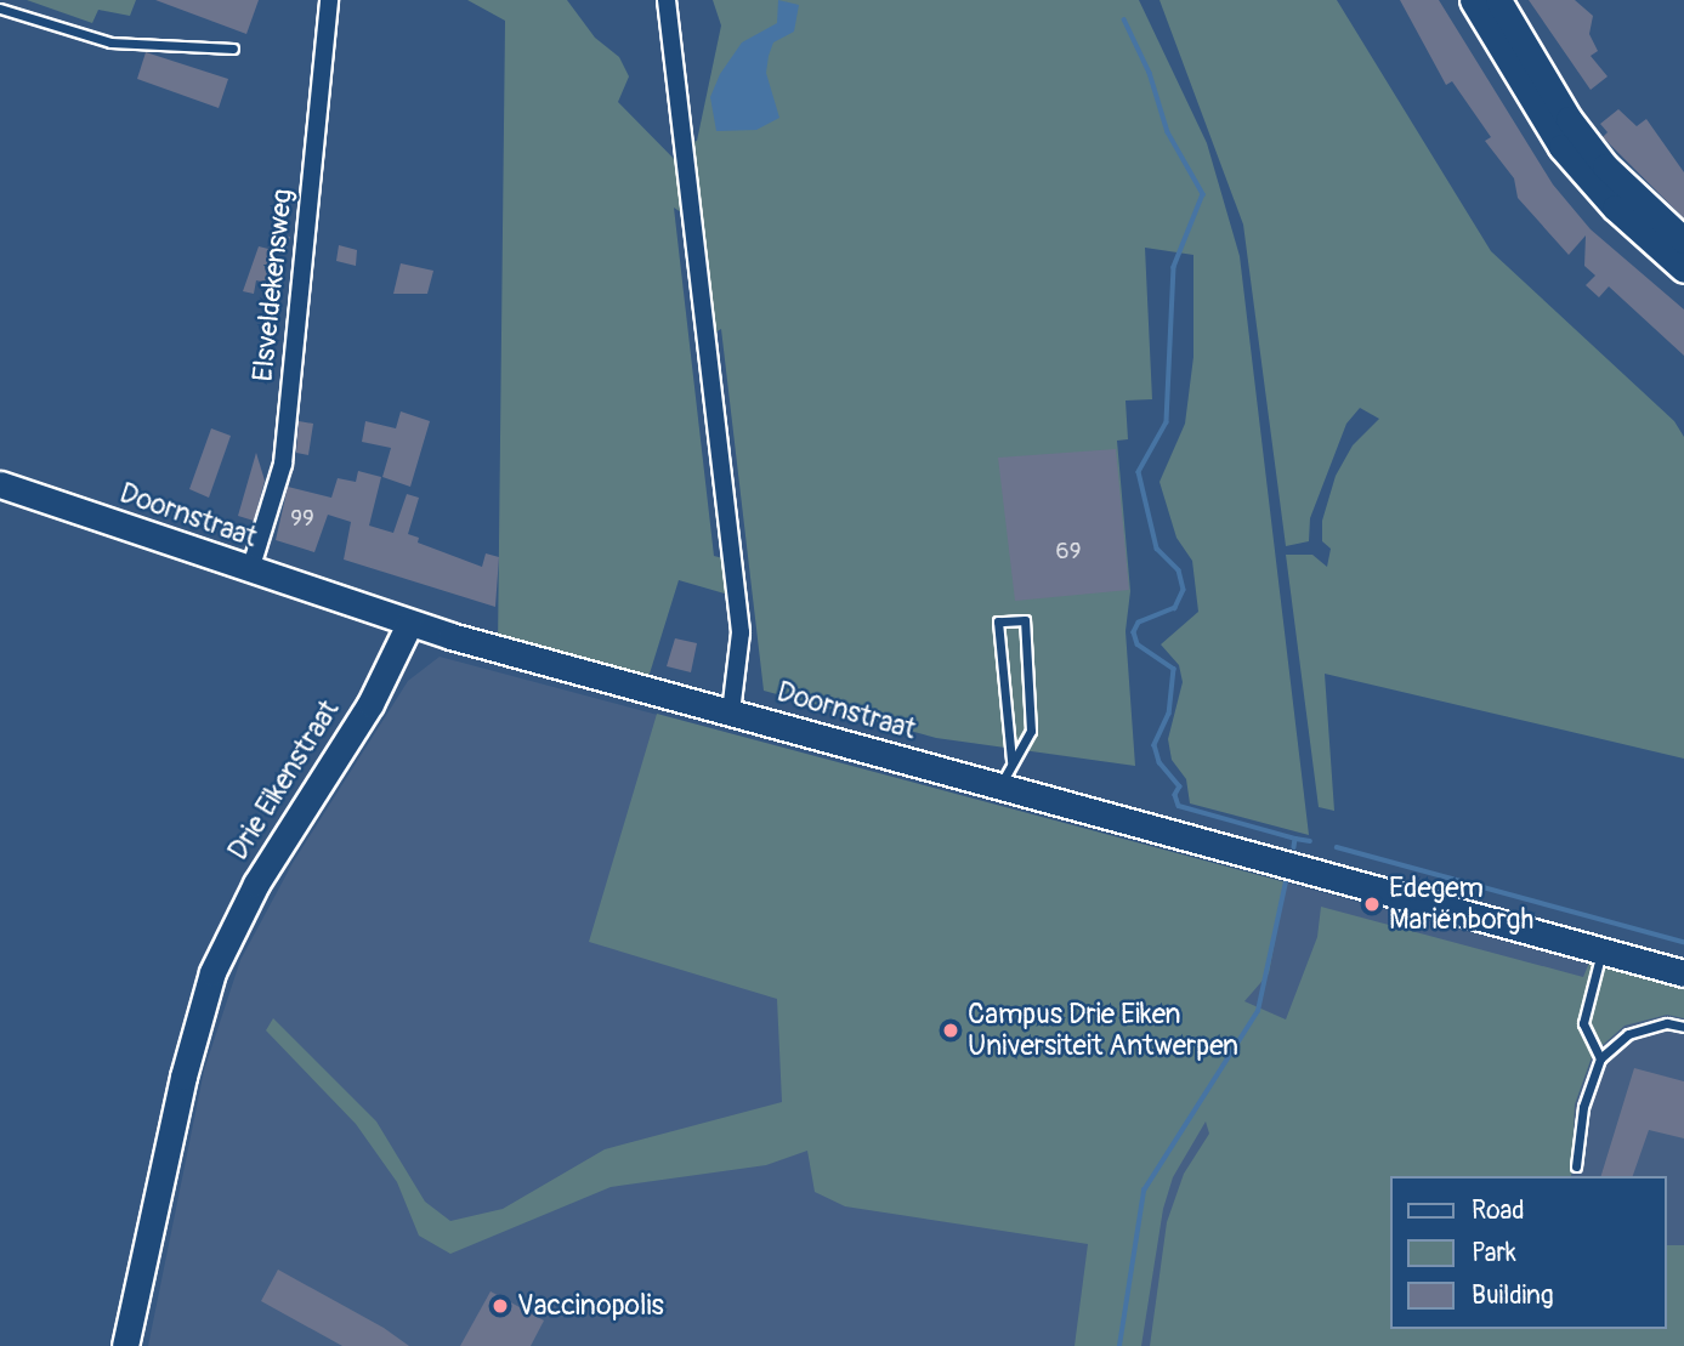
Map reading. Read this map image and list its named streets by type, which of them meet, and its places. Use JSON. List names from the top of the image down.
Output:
{
  "streets": {
    "street": ["Elsveldekensweg", "Doornstraat", "Drie Eikenstraat"]
  },
  "crossings": [
    ["Elsveldekensweg", "Doornstraat"],
    ["Doornstraat", "Drie Eikenstraat"]
  ],
  "places": ["Edegem Mariënborgh", "Campus Drie Eiken Universiteit Antwerpen", "Vaccinopolis"],
  "house_numbers": ["99", "69"],
  "legend": ["Road", "Park", "Building"]
}
